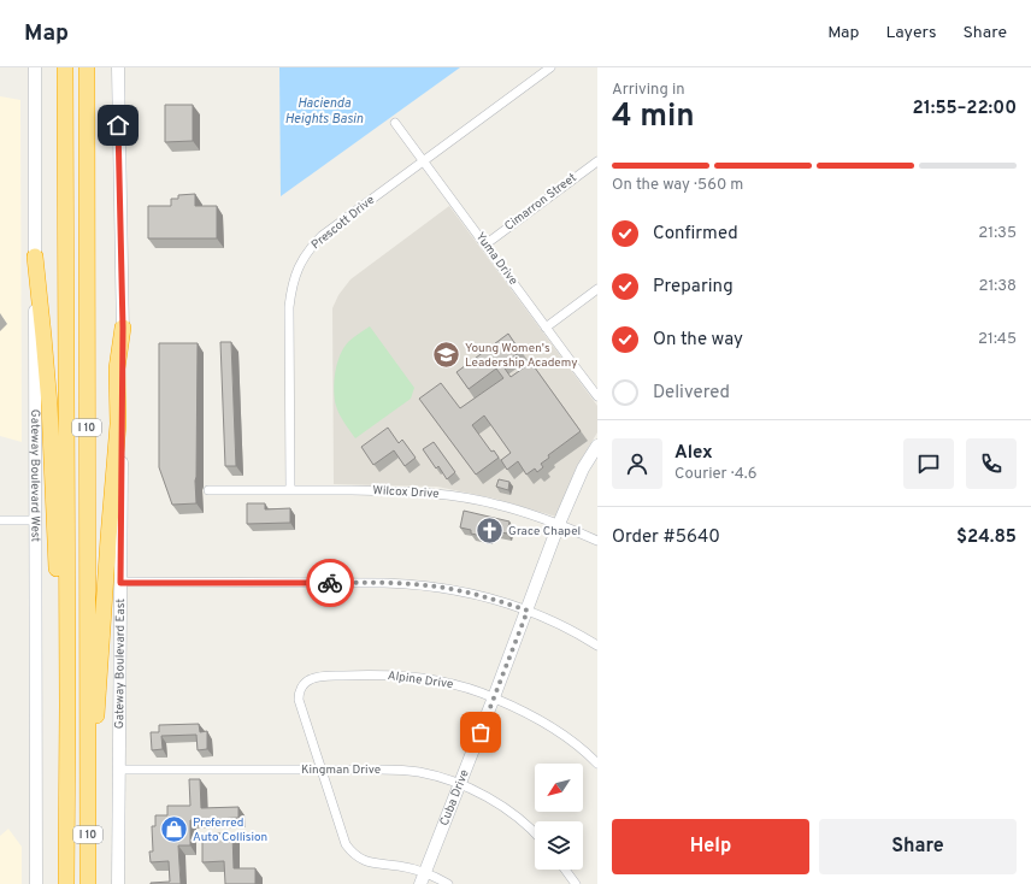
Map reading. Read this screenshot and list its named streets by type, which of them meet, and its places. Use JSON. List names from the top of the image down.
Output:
{
  "streets": {
    "highway": ["I 10"],
    "main road": ["Gateway Boulevard West", "Gateway Boulevard East", "Cuba Drive"],
    "street": [
      "Cimarron Street",
      "Prescott Drive",
      "Yuma Drive",
      "Wilcox Drive",
      "Alpine Drive",
      "Kingman Drive"
    ]
  },
  "crossings": [
    ["Cimarron Street", "Yuma Drive"],
    ["Prescott Drive", "Yuma Drive"],
    ["Prescott Drive", "Wilcox Drive"],
    ["Wilcox Drive", "Cuba Drive"],
    ["Gateway Boulevard East", "Kingman Drive"],
    ["Alpine Drive", "Kingman Drive"],
    ["Alpine Drive", "Cuba Drive"],
    ["Kingman Drive", "Cuba Drive"]
  ],
  "water": ["Hacienda Heights Basin"],
  "places": {
    "school or university": ["Young Women's Leadership Academy"],
    "church": ["Grace Chapel"],
    "shop": ["Preferred Auto Collision"]
  },
  "north": "bottom left",
  "page": {
    "header": "Map",
    "nav": ["Map", "Layers", "Share"],
    "heading": ["4 min", "Arriving in", "21:55–22:00"],
    "panel": [
      "Alex",
      "Courier · 4.6",
      "Order #5640",
      "$24.85"
    ],
    "bar": "On the way · 560 m",
    "list": [
      ["Confirmed", "21:35"],
      ["Preparing", "21:38"],
      ["On the way", "21:45"],
      "Delivered"
    ],
    "buttons": ["Help", "Share"]
  }
}
